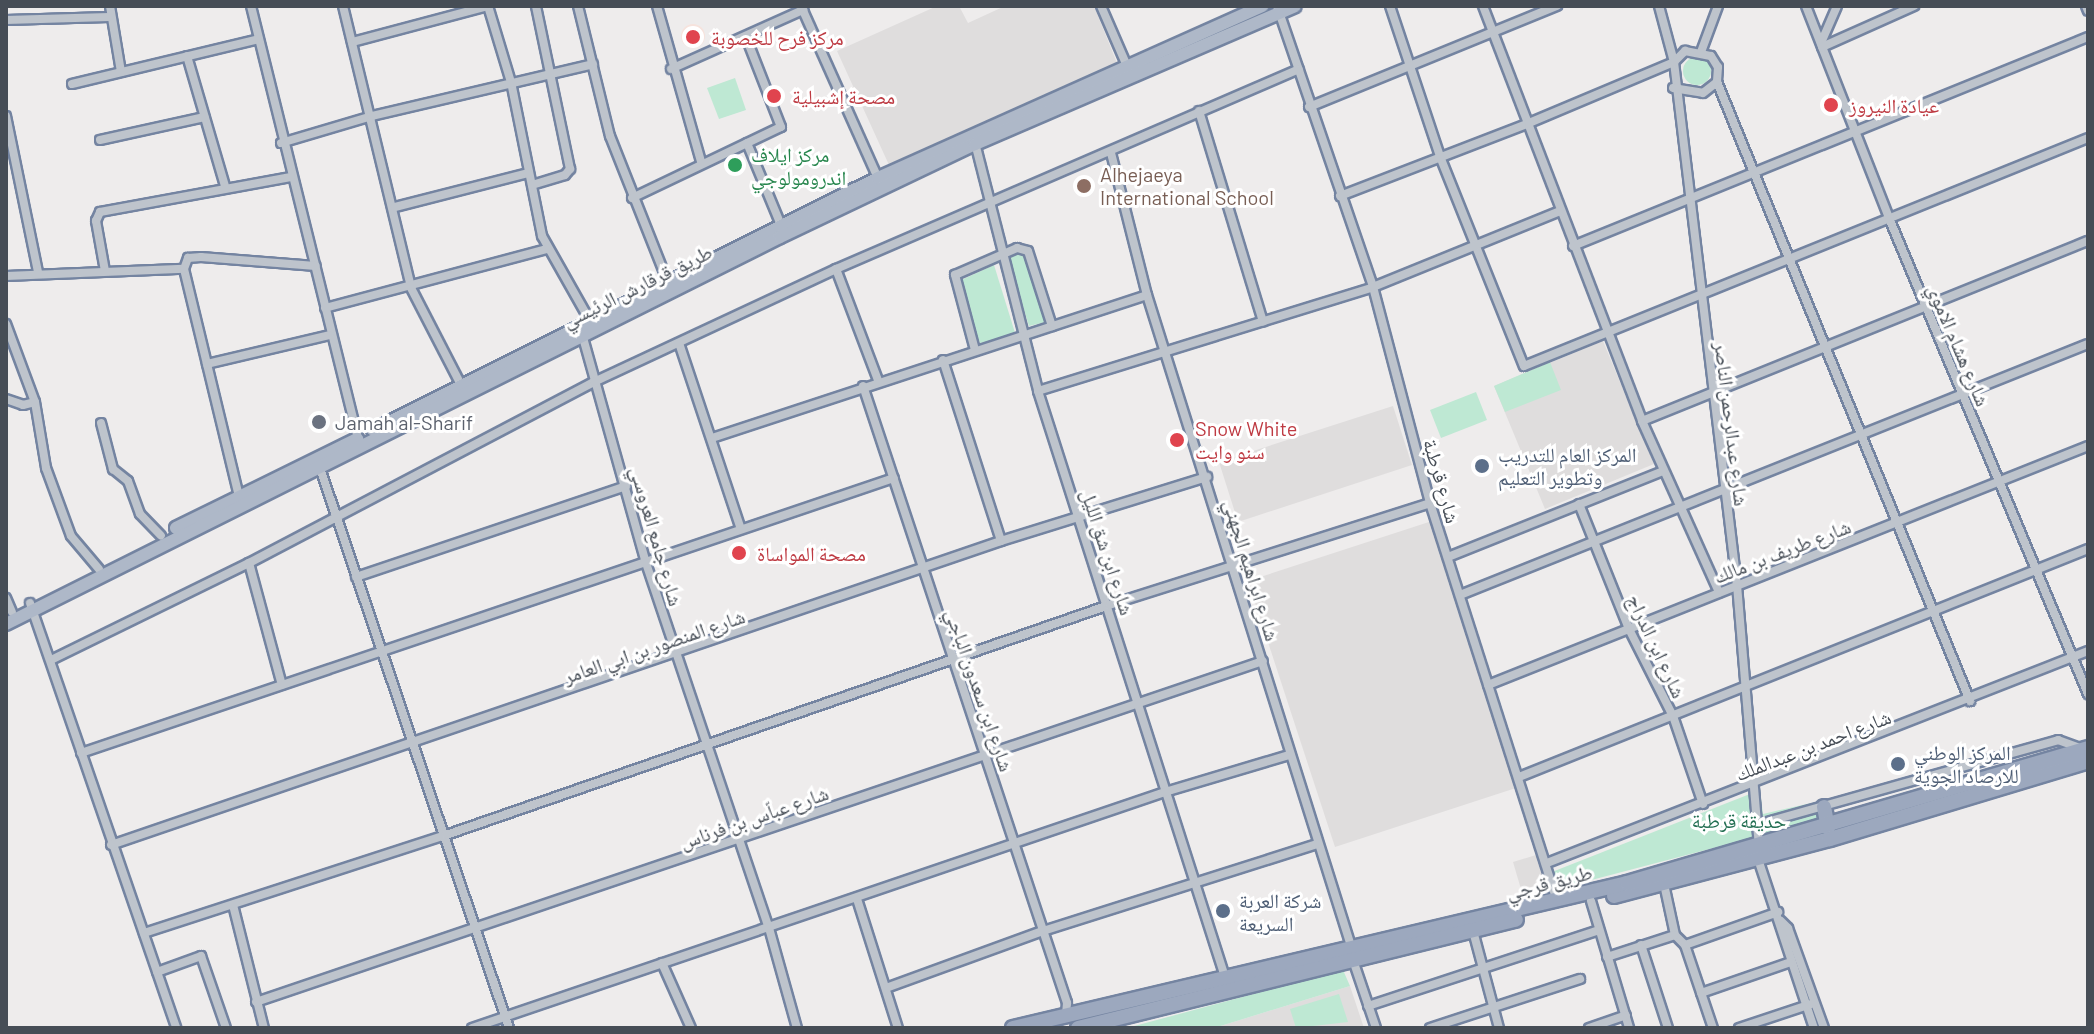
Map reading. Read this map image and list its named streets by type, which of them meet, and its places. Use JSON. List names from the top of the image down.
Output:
{
  "streets": {
    "highway": ["طريق قرجي"],
    "main road": ["طريق قرقارش الرئيسي"],
    "street": [
      "شارع هشام الاموي",
      "شارع عبدالرحمن الناصر",
      "شارع قرطبة",
      "شارع جامع العروسي",
      "شارع طريف بن مالك",
      "شارع ابن شق الليل",
      "شارع ابراهيم الجهني",
      "شارع المنصور بن ابي العامر",
      "شارع ابن الدراج",
      "شارع ابن سعدون الباجي",
      "شارع احمد بن عبدالملك",
      "شارع عباّس بن فرناس"
    ]
  },
  "crossings": [
    ["طريق قرقارش الرئيسي", "شارع قرطبة"],
    ["طريق قرقارش الرئيسي", "شارع جامع العروسي"],
    ["طريق قرقارش الرئيسي", "شارع ابن شق الليل"],
    ["شارع هشام الاموي", "شارع طريف بن مالك"],
    ["شارع هشام الاموي", "شارع احمد بن عبدالملك"],
    ["شارع عبدالرحمن الناصر", "شارع طريف بن مالك"],
    ["شارع عبدالرحمن الناصر", "شارع احمد بن عبدالملك"],
    ["شارع عبدالرحمن الناصر", "طريق قرجي"],
    ["شارع قرطبة", "شارع طريف بن مالك"],
    ["شارع قرطبة", "شارع احمد بن عبدالملك"],
    ["شارع قرطبة", "طريق قرجي"],
    ["شارع جامع العروسي", "شارع المنصور بن ابي العامر"],
    ["شارع جامع العروسي", "شارع عباّس بن فرناس"],
    ["شارع طريف بن مالك", "شارع ابن الدراج"],
    ["شارع ابن شق الليل", "شارع المنصور بن ابي العامر"],
    ["شارع ابن شق الليل", "شارع عباّس بن فرناس"],
    ["شارع ابن شق الليل", "طريق قرجي"],
    ["شارع ابراهيم الجهني", "شارع المنصور بن ابي العامر"],
    ["شارع ابراهيم الجهني", "شارع عباّس بن فرناس"],
    ["شارع ابراهيم الجهني", "طريق قرجي"],
    ["شارع المنصور بن ابي العامر", "شارع ابن سعدون الباجي"],
    ["شارع ابن الدراج", "شارع احمد بن عبدالملك"],
    ["شارع ابن سعدون الباجي", "شارع عباّس بن فرناس"],
    ["شارع ابن سعدون الباجي", "طريق قرجي"]
  ],
  "parks": ["حديقة قرطبة"],
  "places": [
    "مركز فرح للخصوبة",
    "مصحة إشبيلية",
    "عيادة النيروز",
    "مركز ايلاف اندرومولوجي",
    "Alhejaeya International School",
    "Jamah al-Sharif",
    "Snow White سنو وايت",
    "المركز العام للتدريب وتطوير التعليم",
    "مصحة المواساة",
    "المركز الوطني للارصاد الجوية",
    "شركة العربة السريعة"
  ]
}
